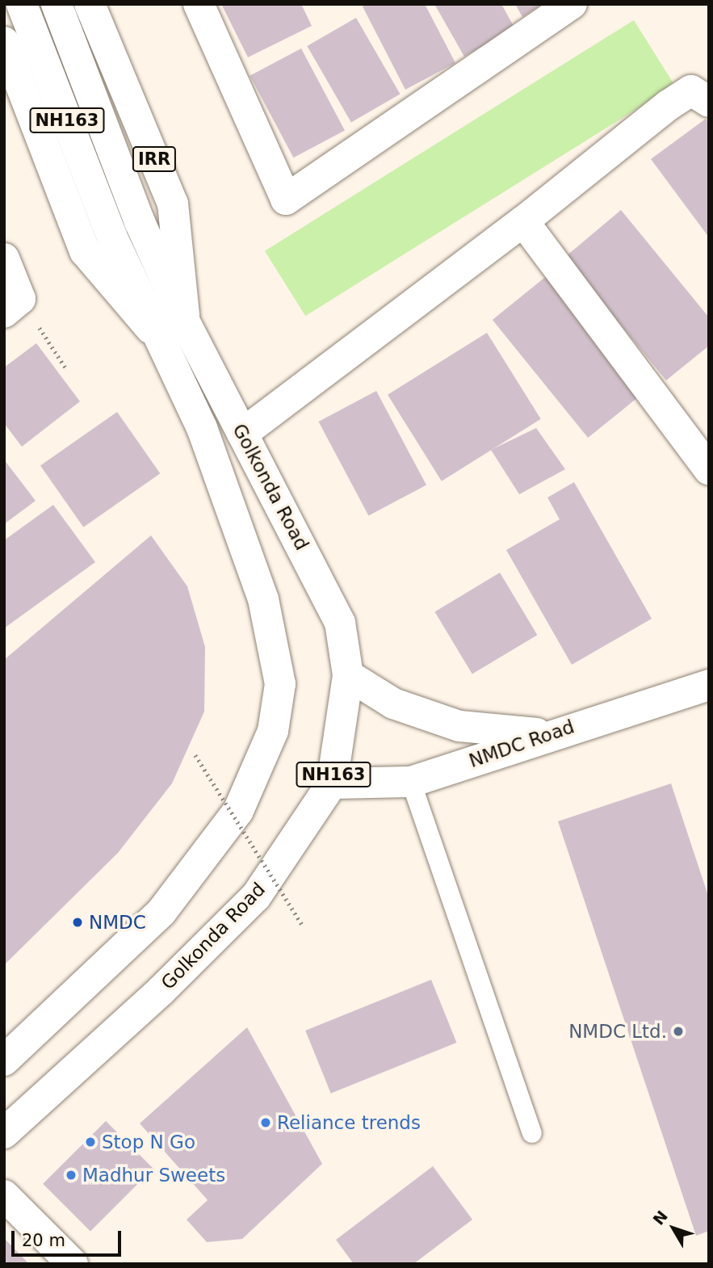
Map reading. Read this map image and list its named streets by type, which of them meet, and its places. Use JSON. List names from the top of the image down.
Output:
{
  "streets": {
    "main road": [
      "NH163",
      "IRR",
      "Golkonda Road",
      "NMDC Road"
    ]
  },
  "crossings": [
    ["NH163", "IRR"],
    ["NH163", "Golkonda Road"],
    ["IRR", "Golkonda Road"],
    ["Golkonda Road", "NMDC Road"]
  ],
  "places": [
    "NMDC",
    "NMDC Ltd.",
    "Reliance trends",
    "Stop N Go",
    "Madhur Sweets"
  ],
  "scale_bar": "20 m",
  "north": "top left"
}
